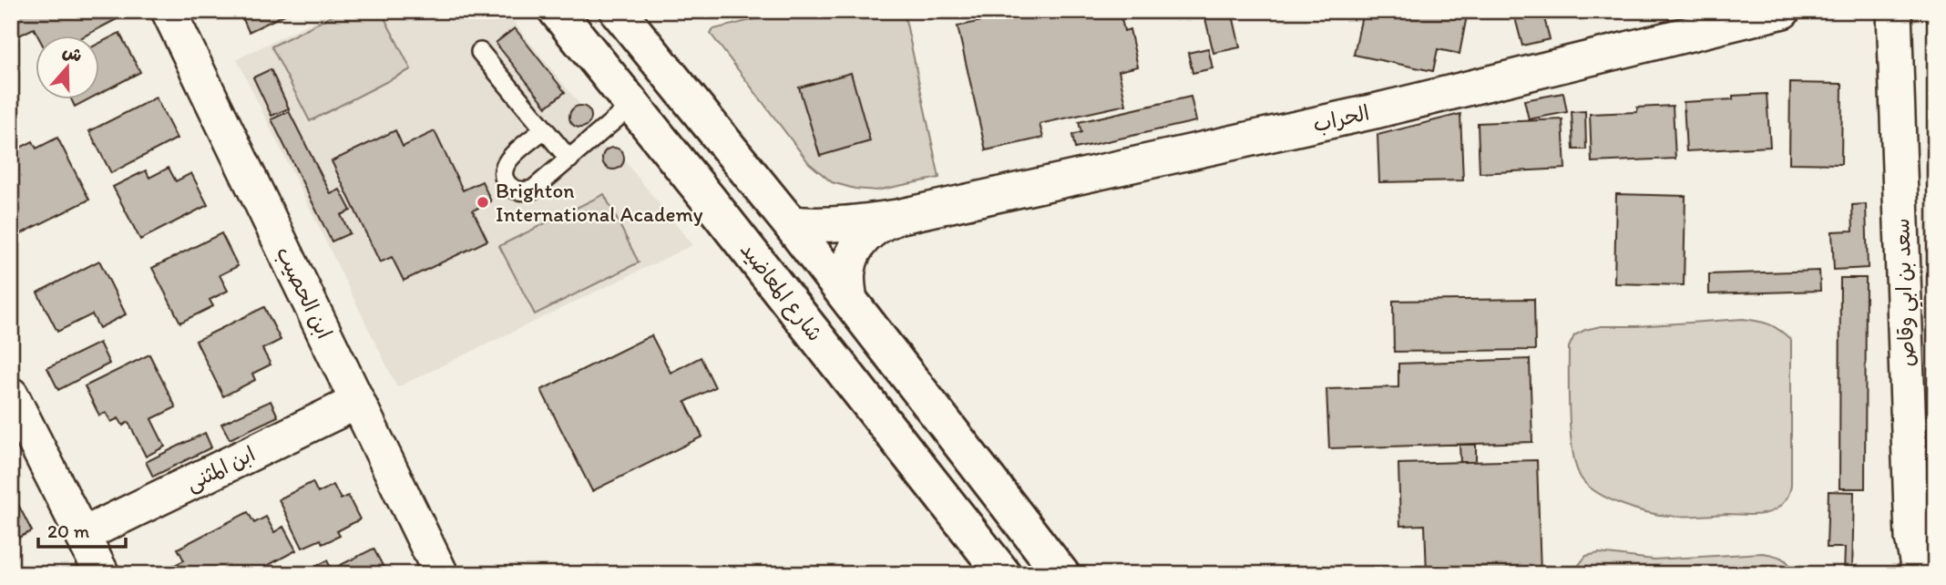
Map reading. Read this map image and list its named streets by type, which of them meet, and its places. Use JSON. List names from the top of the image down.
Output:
{
  "streets": {
    "street": [
      "الحراب",
      "شارع المعاضيد",
      "ابن الحصيب",
      "سعد بن ابي وقاص",
      "ابن المثنى"
    ]
  },
  "crossings": [
    ["ابن الحصيب", "ابن المثنى"]
  ],
  "places": ["Brighton International Academy"],
  "scale_bar": "20 m",
  "north": "top"
}
